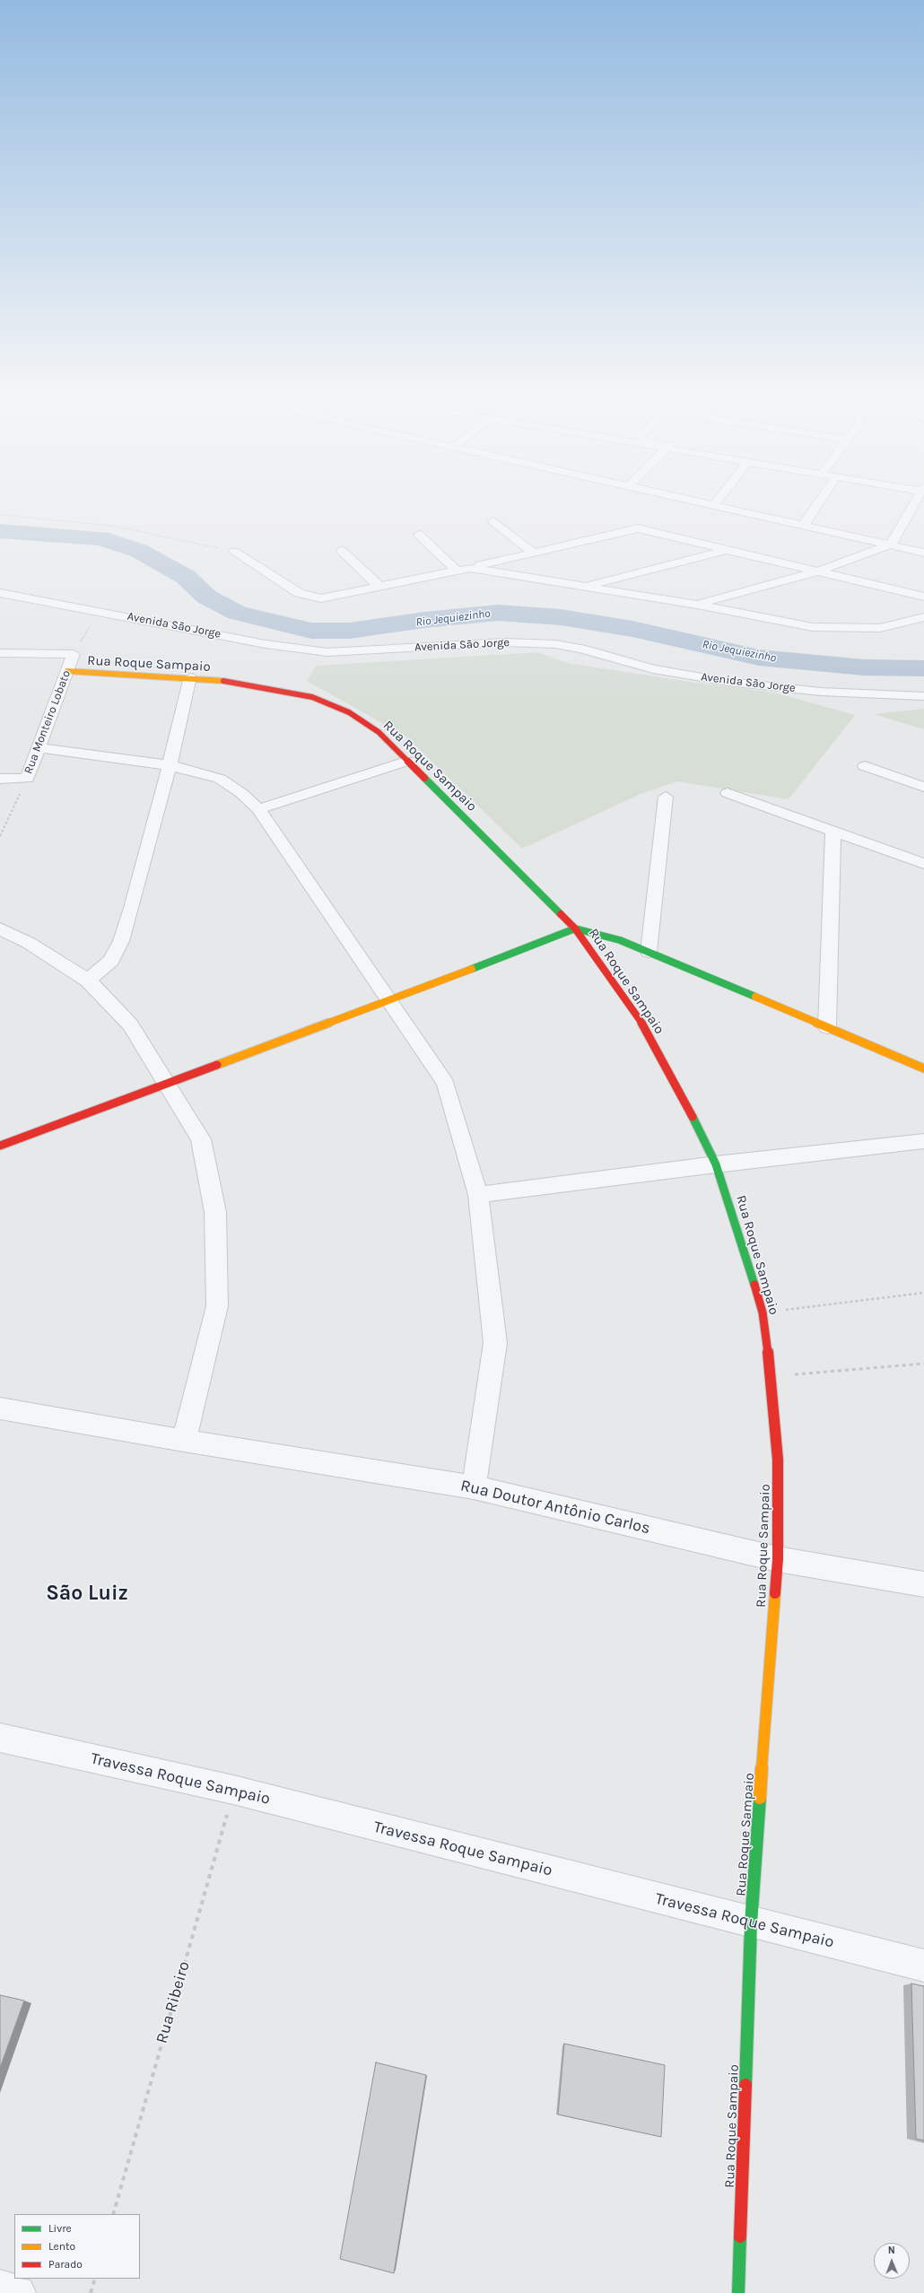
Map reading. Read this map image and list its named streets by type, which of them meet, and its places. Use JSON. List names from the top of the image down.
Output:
{
  "streets": {
    "street": [
      "Avenida São Jorge",
      "Rua Roque Sampaio",
      "Rua Monteiro Lobato",
      "Rua Doutor Antônio Carlos",
      "Travessa Roque Sampaio"
    ],
    "path": ["Rua Ribeiro"]
  },
  "crossings": [
    ["Avenida São Jorge", "Rua Monteiro Lobato"],
    ["Rua Roque Sampaio", "Rua Monteiro Lobato"],
    ["Rua Roque Sampaio", "Rua Doutor Antônio Carlos"],
    ["Rua Roque Sampaio", "Travessa Roque Sampaio"],
    ["Travessa Roque Sampaio", "Rua Ribeiro"]
  ],
  "districts": ["São Luiz"],
  "water": ["Rio Jequiezinho"],
  "legend": ["Livre", "Lento", "Parado"],
  "north": "top"
}
